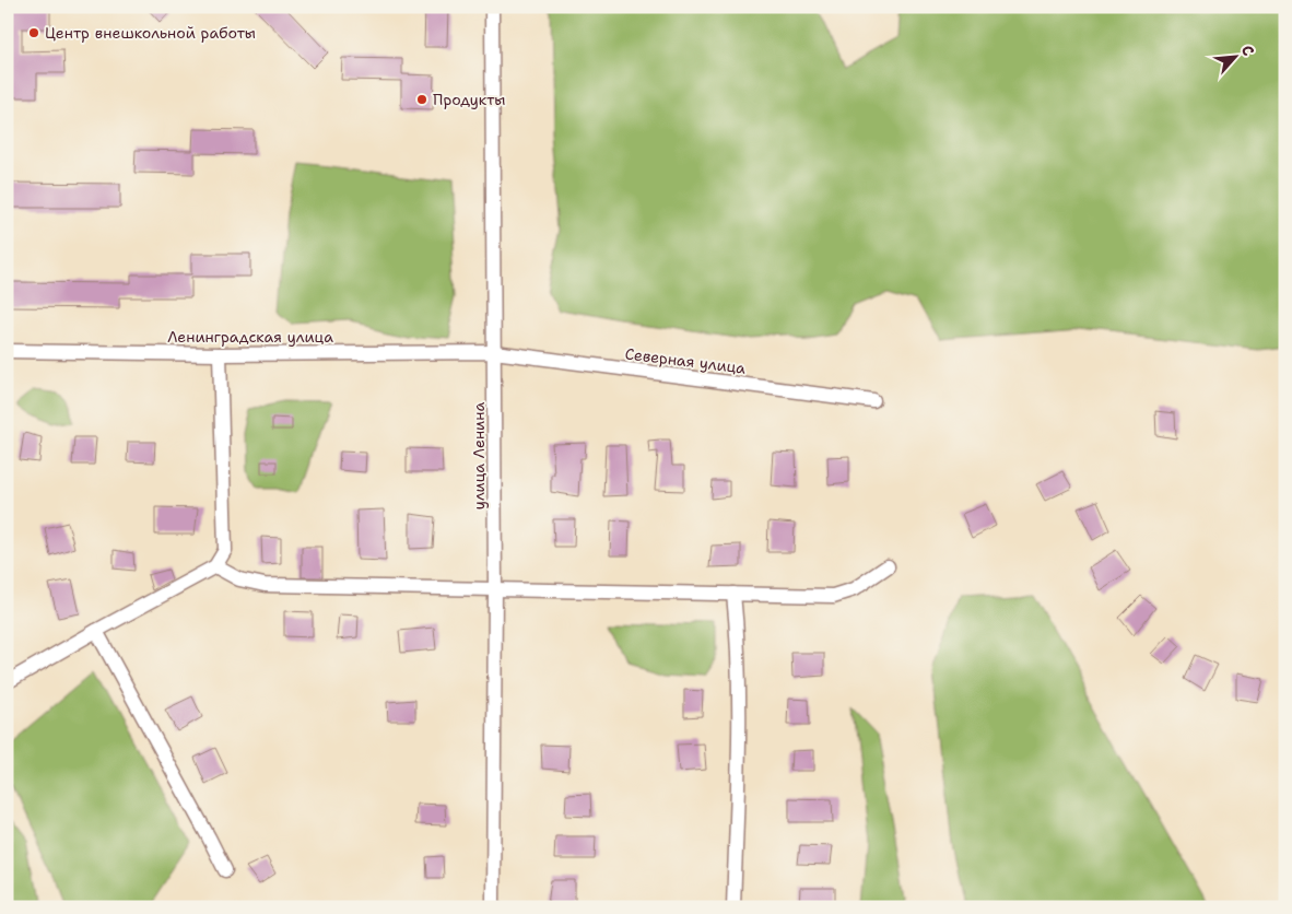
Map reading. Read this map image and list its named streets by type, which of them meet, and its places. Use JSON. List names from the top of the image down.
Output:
{
  "streets": {
    "street": ["Ленинградская улица", "Северная улица", "улица Ленина"]
  },
  "crossings": [
    ["Ленинградская улица", "Северная улица"],
    ["Ленинградская улица", "улица Ленина"],
    ["Северная улица", "улица Ленина"]
  ],
  "places": ["Центр внешкольной работы", "Продукты"],
  "north": "top right"
}
